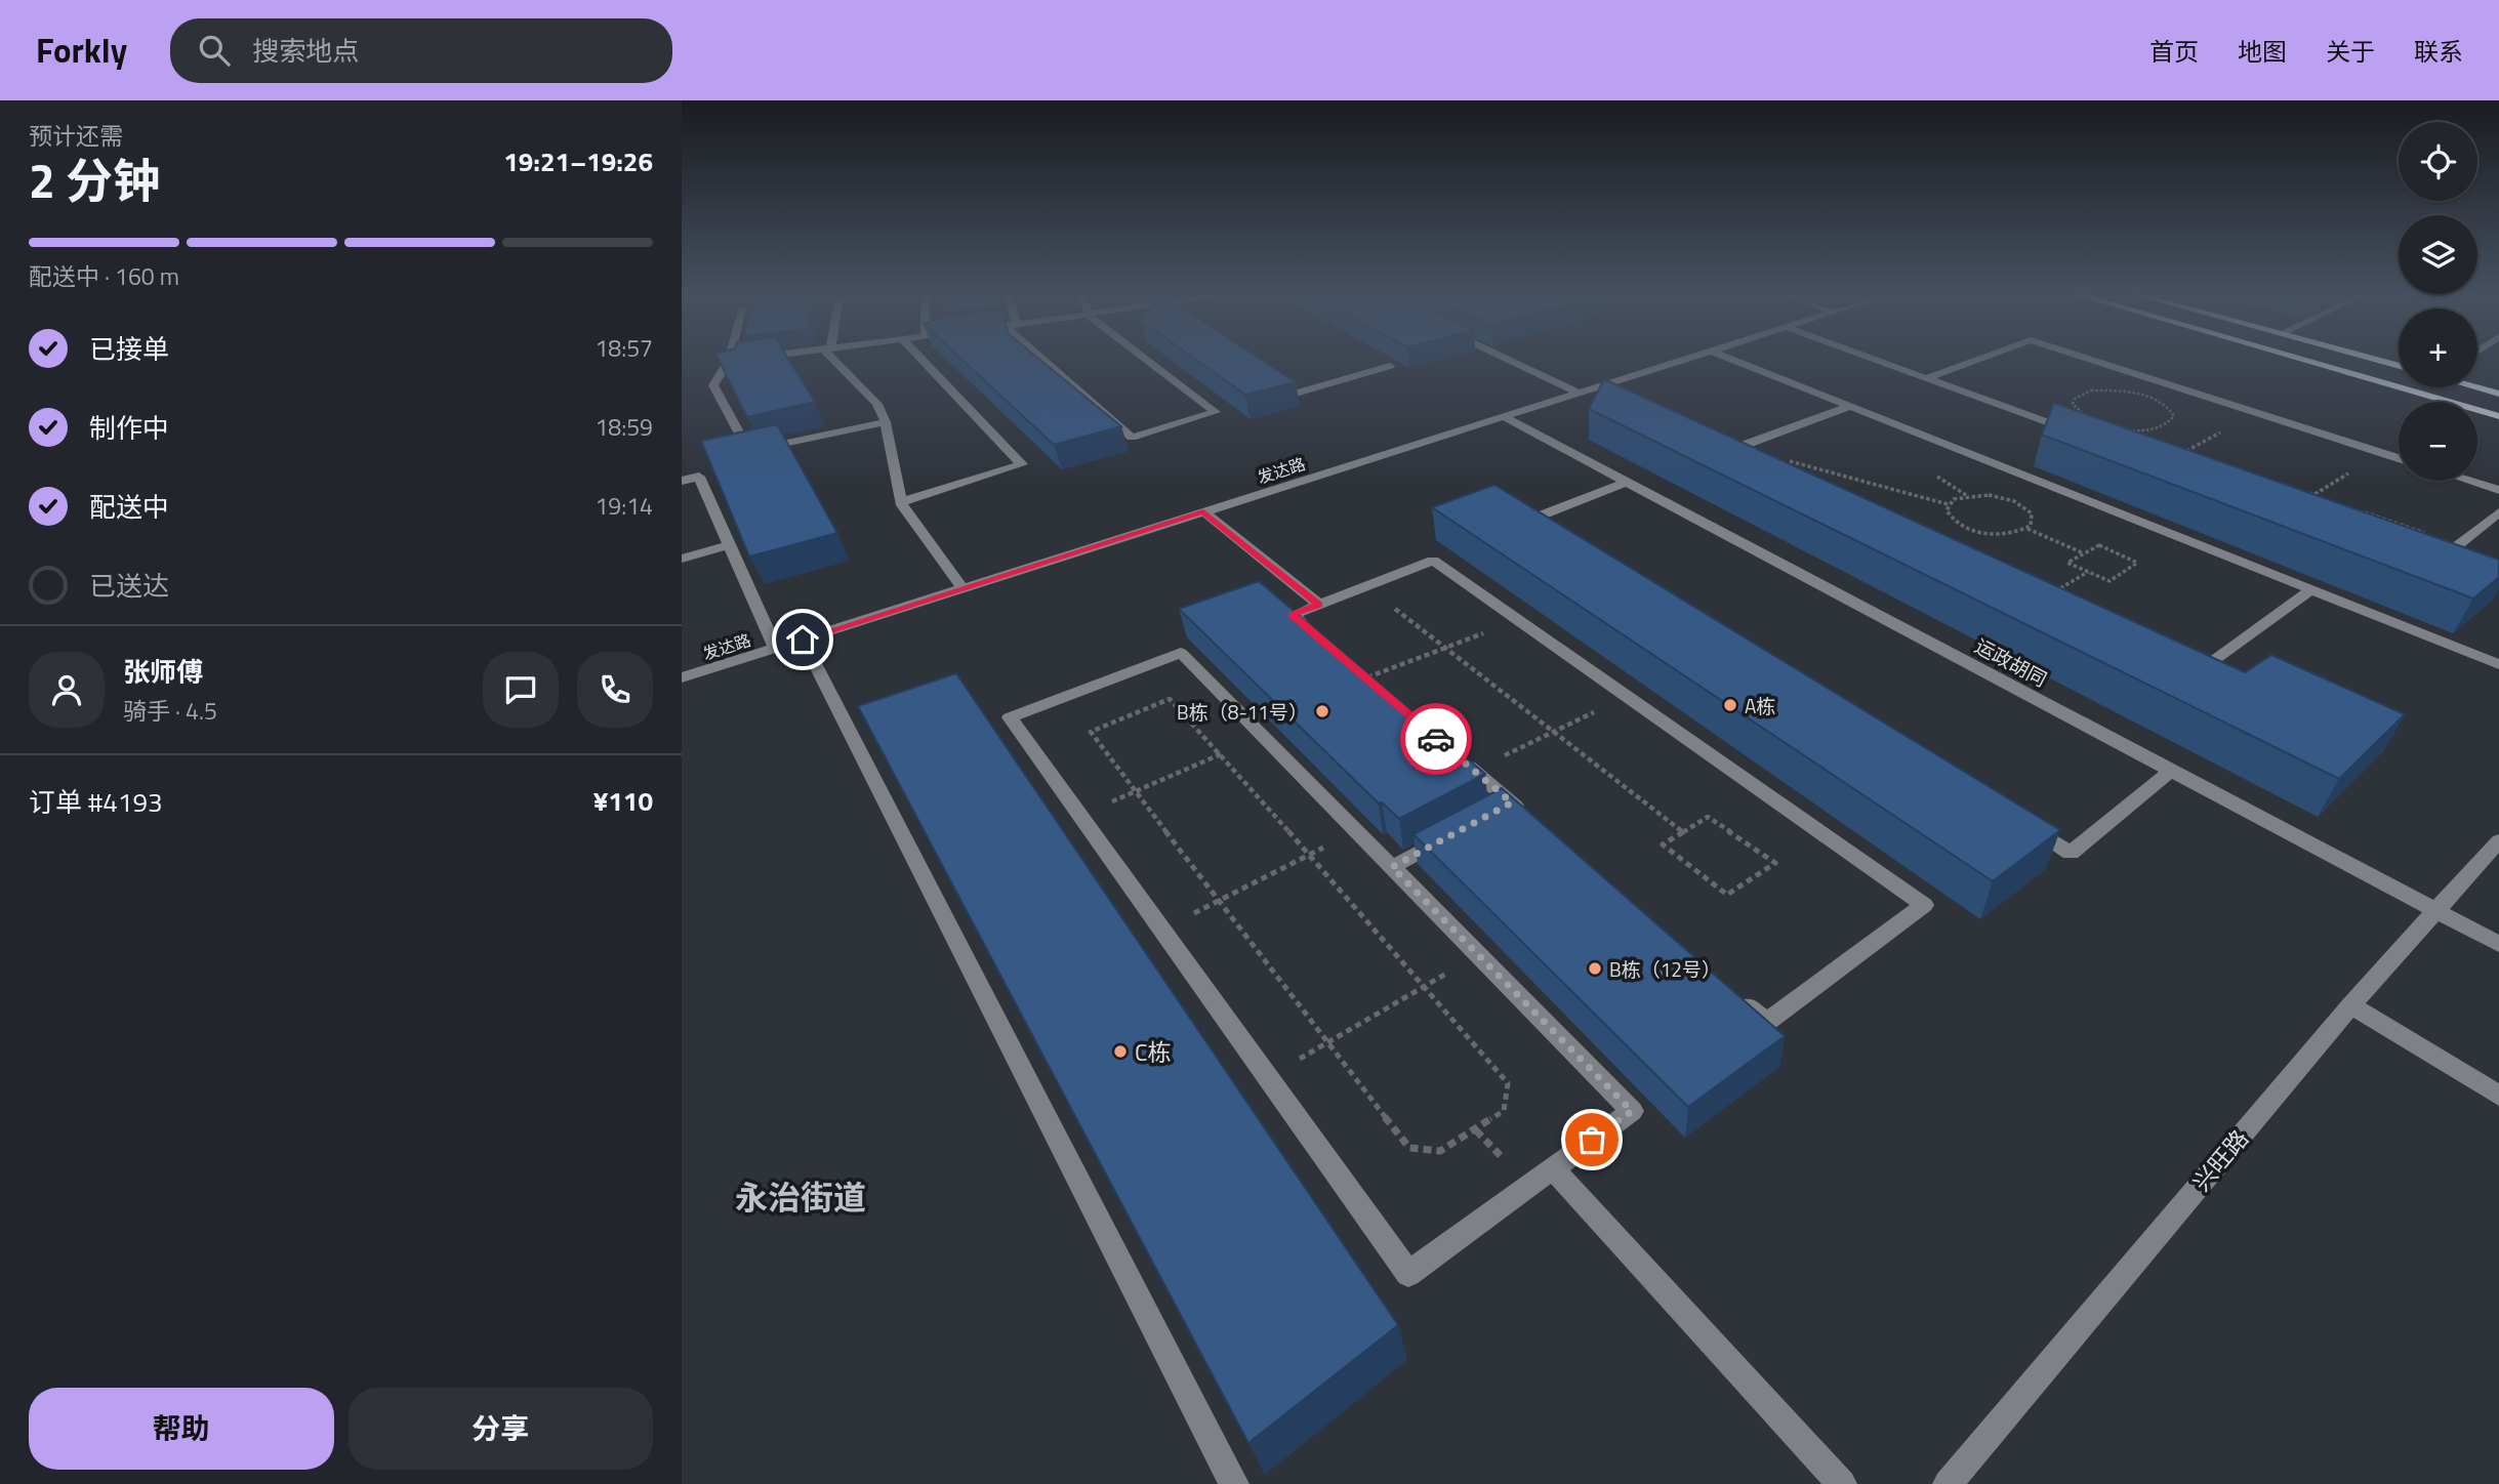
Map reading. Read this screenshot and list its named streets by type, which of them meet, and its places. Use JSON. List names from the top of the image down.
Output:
{
  "streets": {
    "street": ["发达路", "运政胡同", "兴旺路"]
  },
  "crossings": [
    ["发达路", "运政胡同"],
    ["运政胡同", "兴旺路"]
  ],
  "districts": ["永治街道"],
  "places": [
    "A栋",
    "B栋（8-11号）",
    "B栋（12号）",
    "C栋"
  ],
  "page": {
    "header": "Forkly",
    "search": "搜索地点",
    "nav": [
      "首页",
      "地图",
      "关于",
      "联系"
    ],
    "heading": ["2 分钟", "预计还需", "19:21–19:26"],
    "panel": [
      "张师傅",
      "骑手 · 4.5",
      "订单 #4193",
      "¥110"
    ],
    "map_buttons": ["+", "−"],
    "bar": "配送中 · 160 m",
    "list": [
      ["已接单", "18:57"],
      ["制作中", "18:59"],
      ["配送中", "19:14"],
      "已送达"
    ],
    "buttons": ["帮助", "分享"]
  }
}
